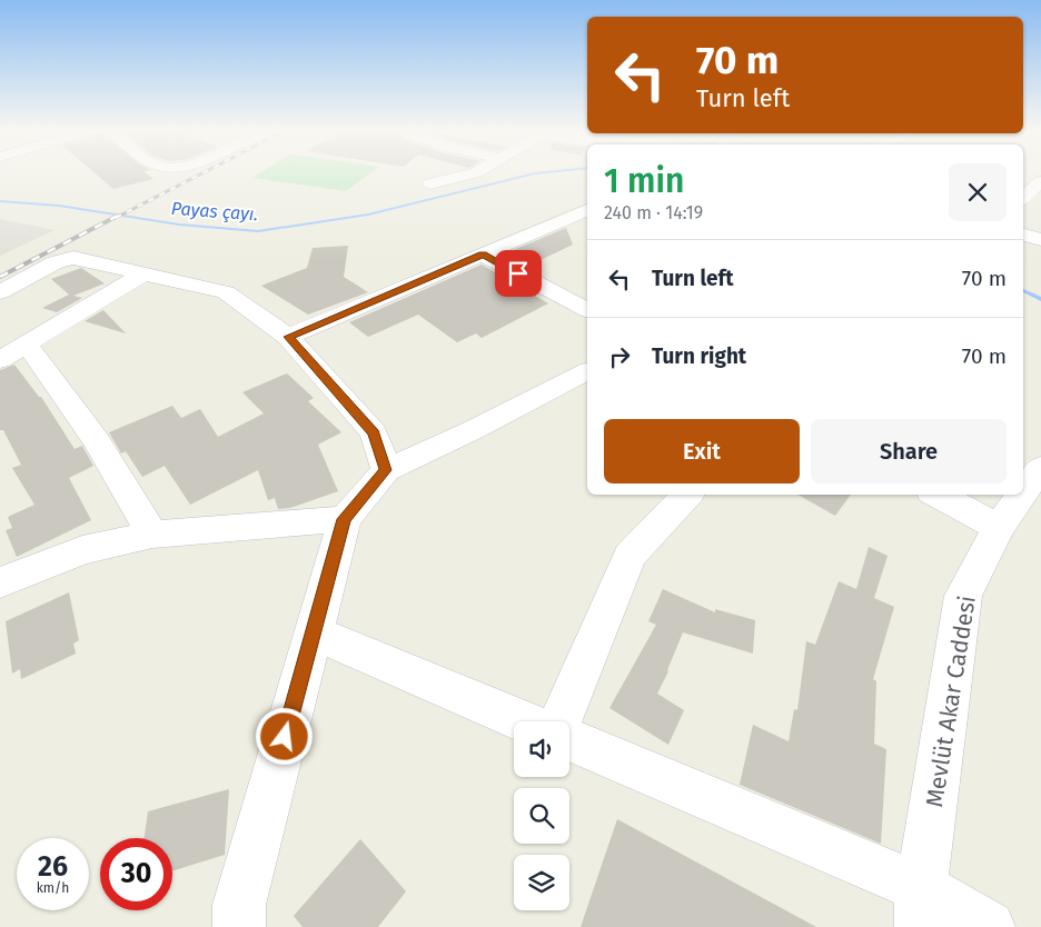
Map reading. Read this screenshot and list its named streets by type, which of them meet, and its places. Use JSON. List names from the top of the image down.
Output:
{
  "streets": {
    "street": ["Mevlüt Akar Caddesi"]
  },
  "water": ["Payas çayı."],
  "page": {
    "turn": ["70 m", "Turn left"],
    "heading": ["1 min", "240 m · 14:19"],
    "list": [
      {
        "name": "Turn left",
        "value": "70 m"
      },
      {
        "name": "Turn right",
        "value": "70 m"
      }
    ],
    "buttons": ["Exit", "Share"],
    "speed": "26 km/h",
    "limit": "30"
  }
}
